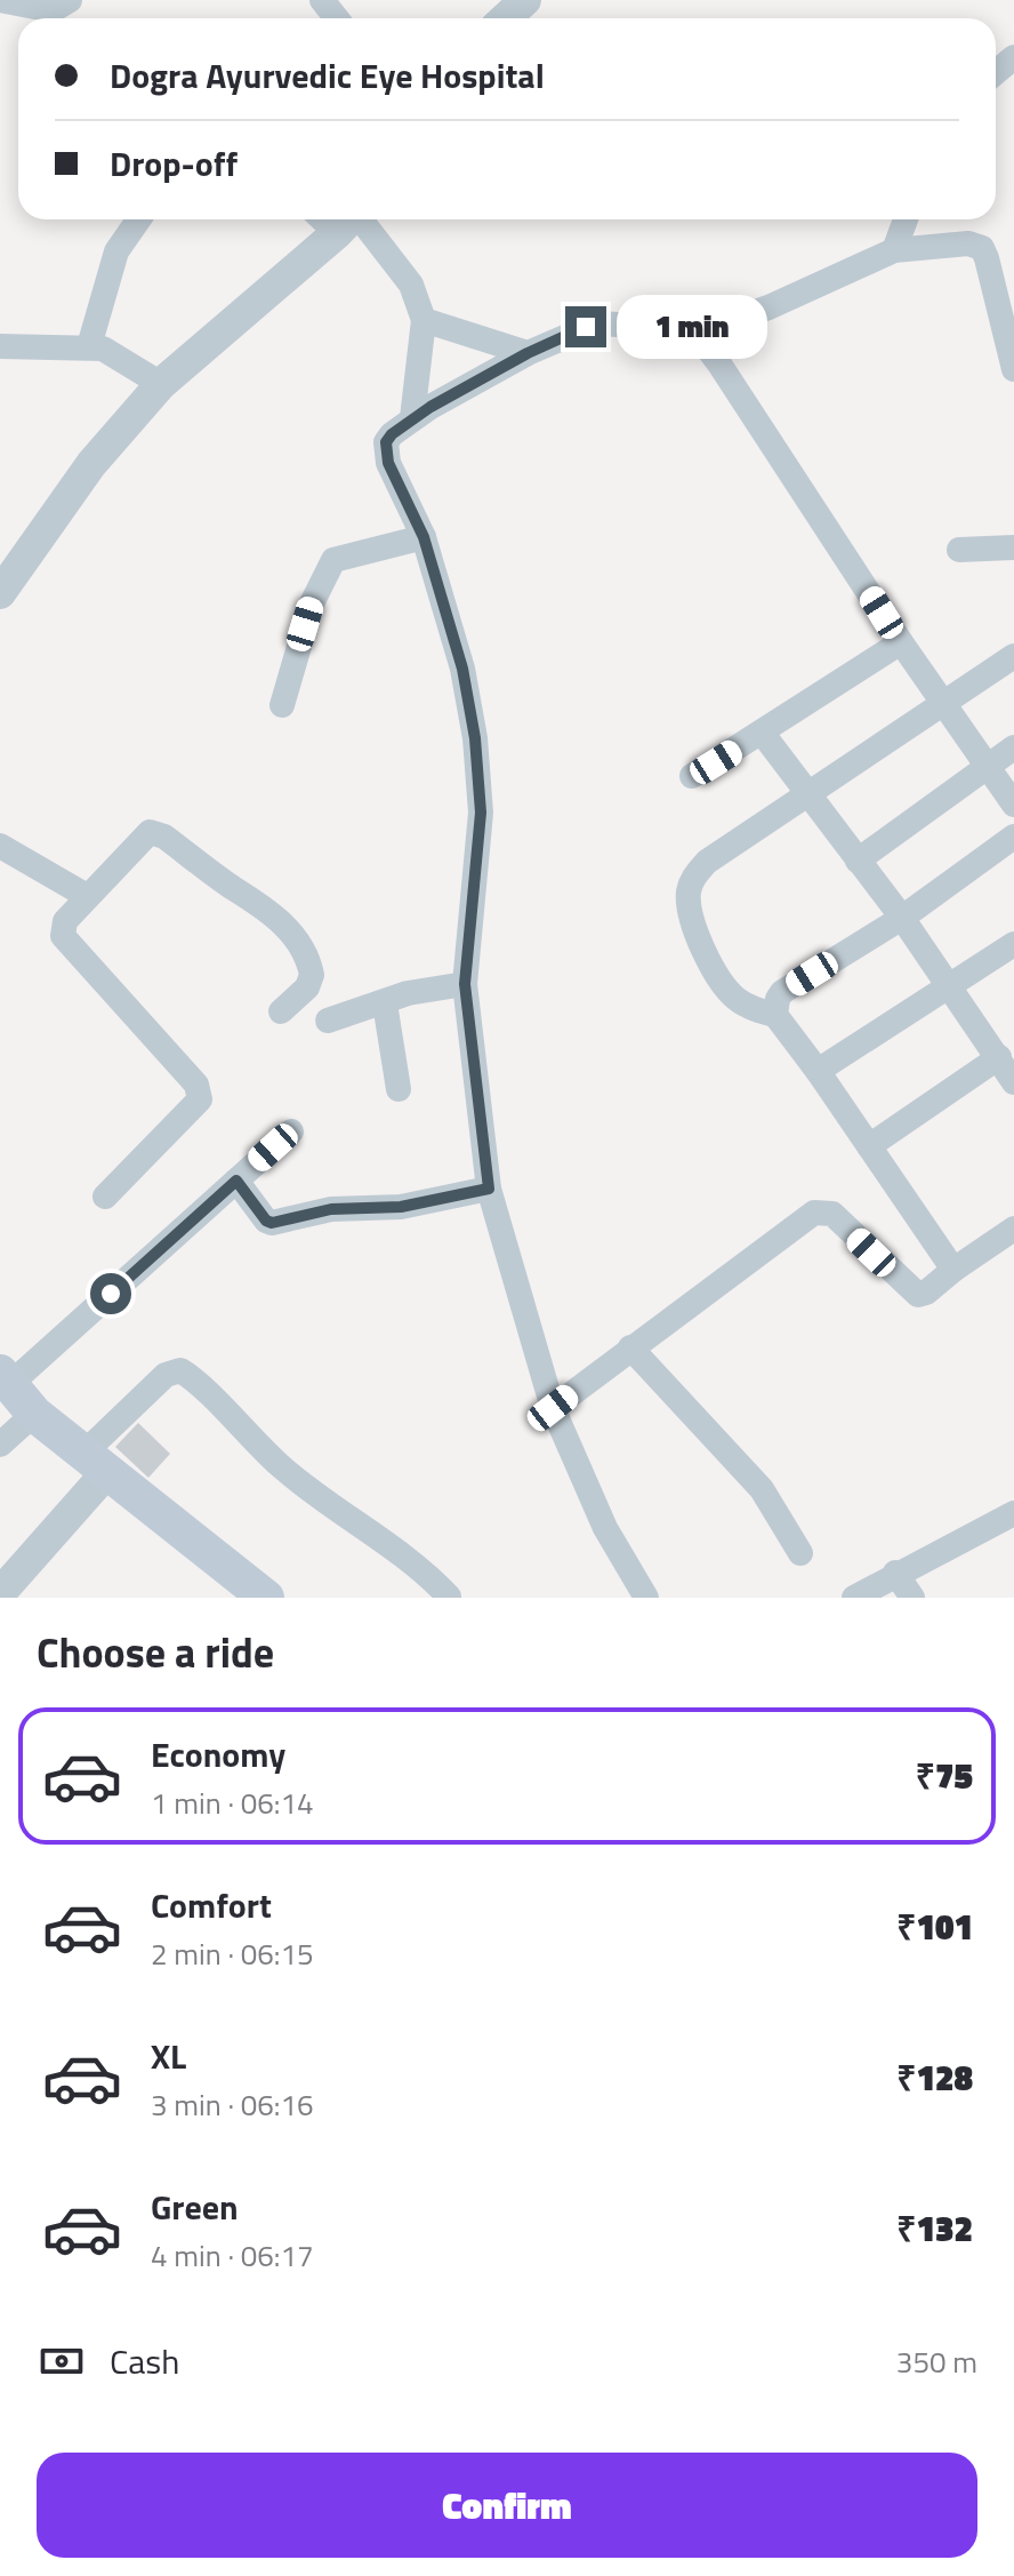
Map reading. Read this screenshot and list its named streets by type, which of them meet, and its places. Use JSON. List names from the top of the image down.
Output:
{
  "page": {
    "banner": ["Dogra Ayurvedic Eye Hospital", "Drop-off"],
    "bubble": "1 min",
    "heading": "Choose a ride",
    "list": [
      {
        "name": "Economy",
        "note": "1 min · 06:14",
        "value": "₹75"
      },
      {
        "name": "Comfort",
        "note": "2 min · 06:15",
        "value": "₹101"
      },
      {
        "name": "XL",
        "note": "3 min · 06:16",
        "value": "₹128"
      },
      {
        "name": "Green",
        "note": "4 min · 06:17",
        "value": "₹132"
      }
    ],
    "pay": ["Cash", "350 m"],
    "buttons": "Confirm"
  }
}
